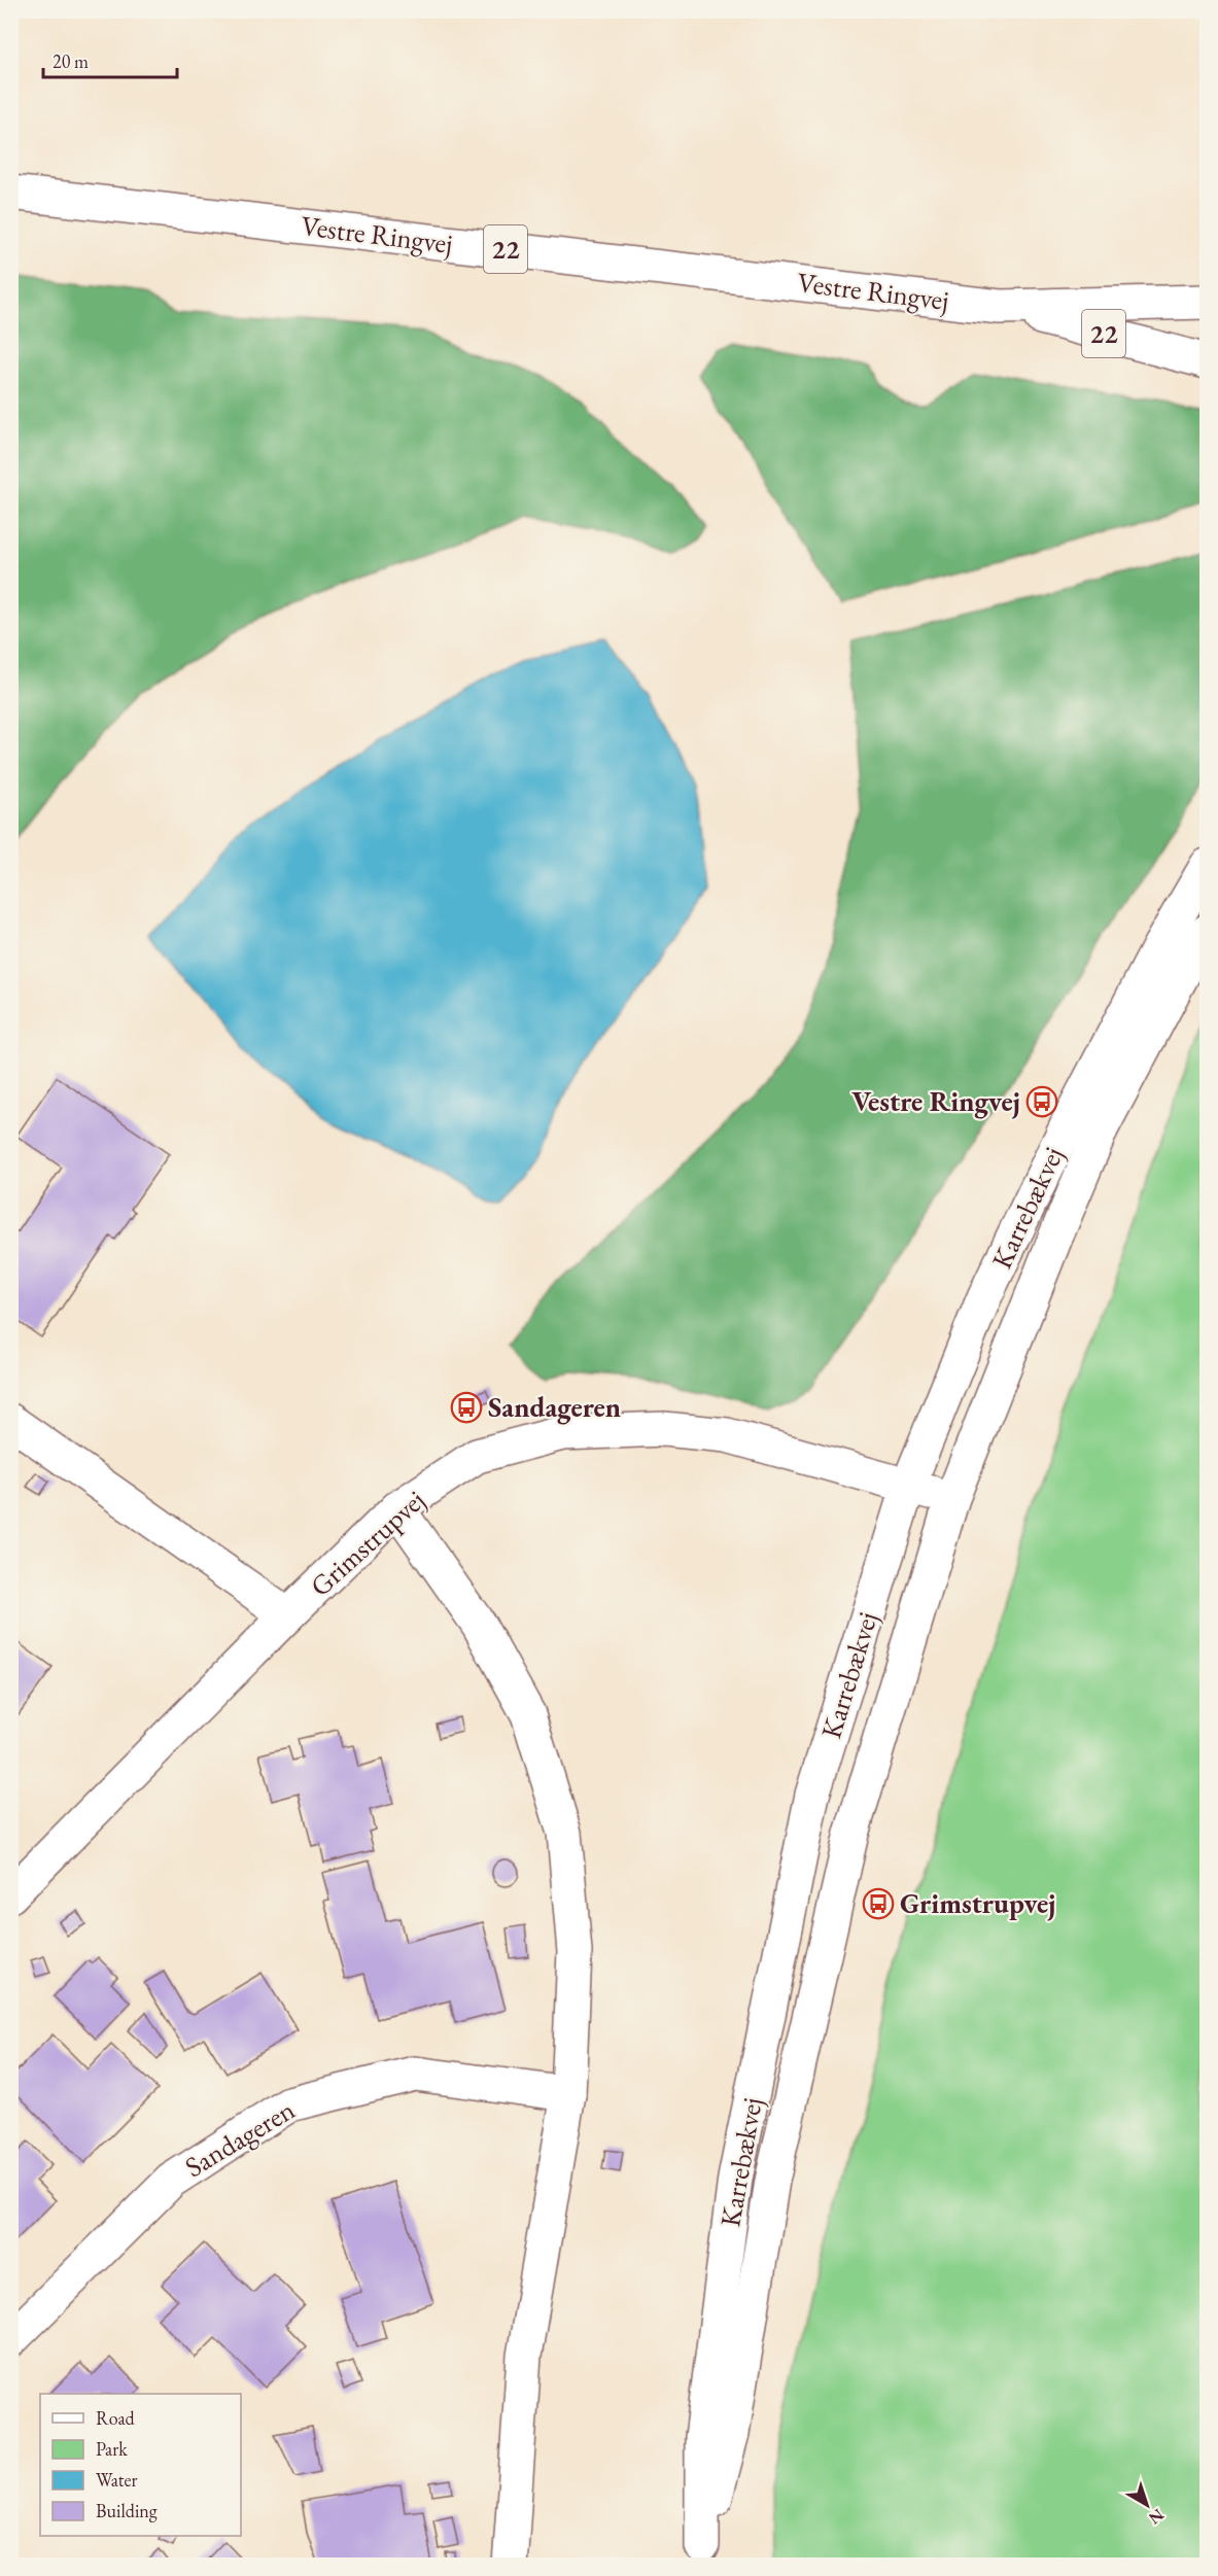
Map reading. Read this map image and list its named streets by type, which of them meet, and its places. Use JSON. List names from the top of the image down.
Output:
{
  "streets": {
    "street": [
      "Vestre Ringvej",
      "22",
      "Karrebækvej",
      "Grimstrupvej",
      "Sandageren"
    ]
  },
  "crossings": [
    ["Karrebækvej", "Grimstrupvej"]
  ],
  "places": {
    "bus stop": ["Vestre Ringvej", "Sandageren", "Grimstrupvej"]
  },
  "legend": [
    "Road",
    "Park",
    "Water",
    "Building"
  ],
  "scale_bar": "20 m",
  "north": "bottom right"
}
